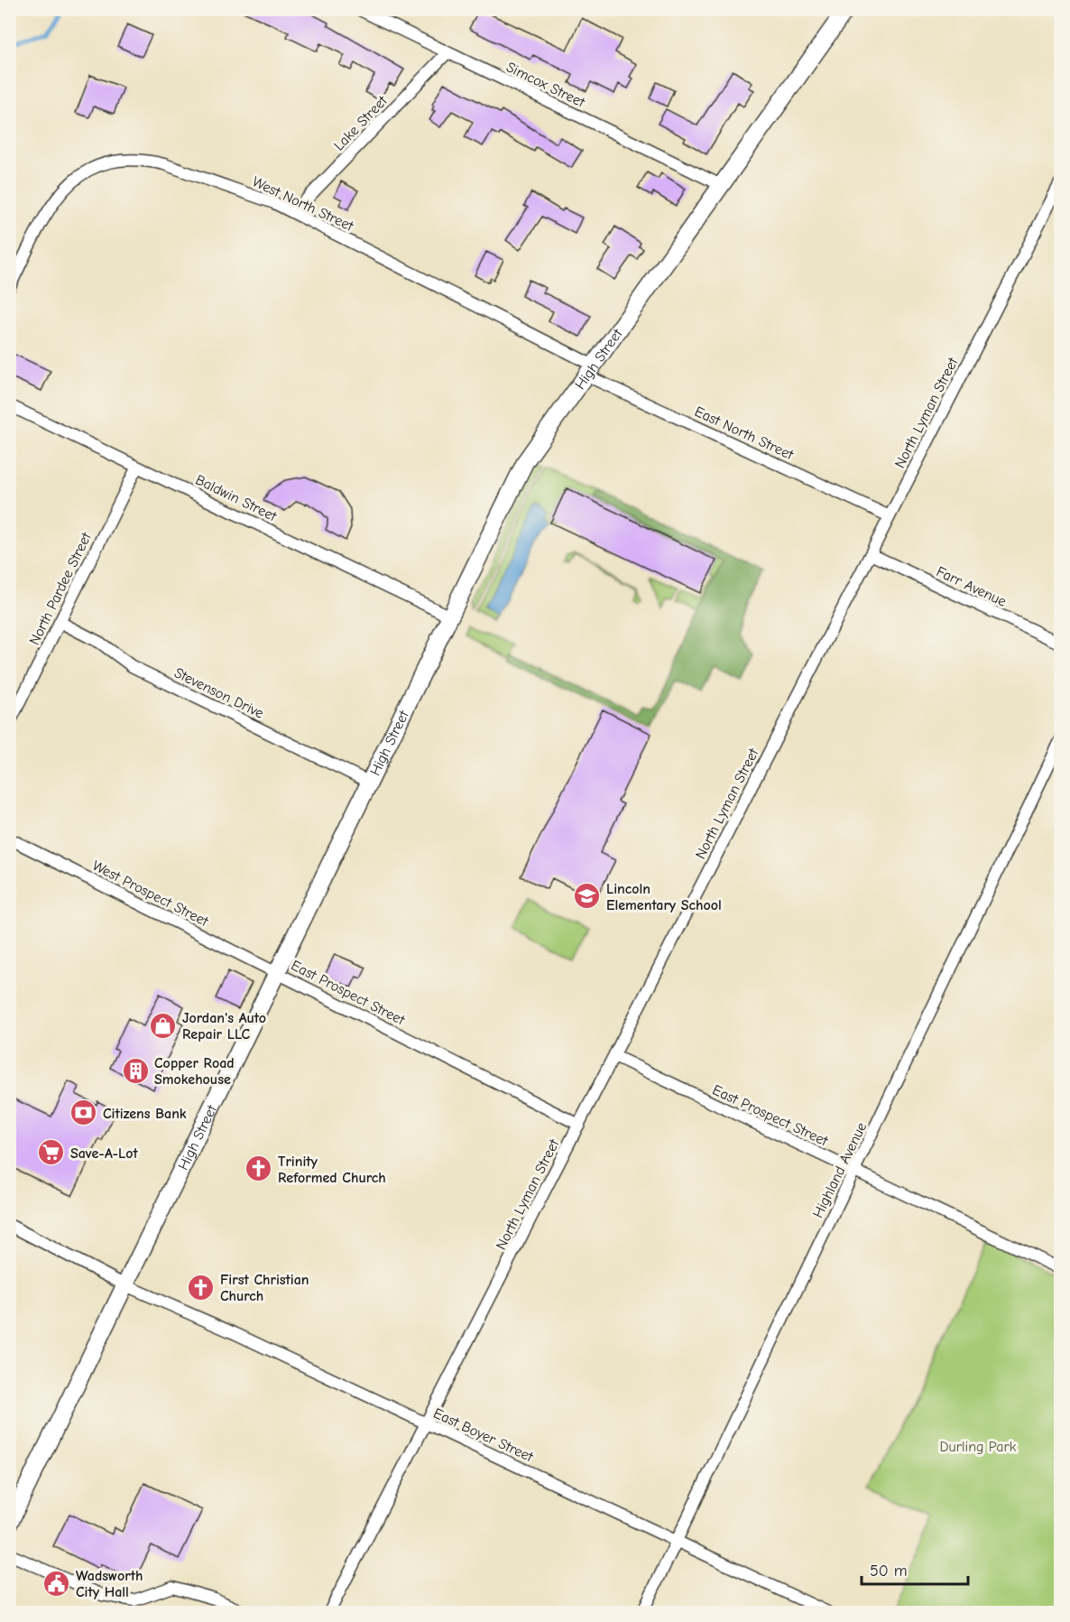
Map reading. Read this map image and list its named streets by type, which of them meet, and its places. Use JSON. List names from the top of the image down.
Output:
{
  "streets": {
    "main road": ["High Street"],
    "street": [
      "Simcox Street",
      "Lake Street",
      "West North Street",
      "North Lyman Street",
      "East North Street",
      "Baldwin Street",
      "Farr Avenue",
      "North Pardee Street",
      "Stevenson Drive",
      "West Prospect Street",
      "East Prospect Street",
      "Highland Avenue",
      "East Boyer Street"
    ]
  },
  "crossings": [
    ["Simcox Street", "Lake Street"],
    ["Simcox Street", "High Street"],
    ["Lake Street", "West North Street"],
    ["West North Street", "High Street"],
    ["West North Street", "East North Street"],
    ["High Street", "East North Street"],
    ["High Street", "Baldwin Street"],
    ["High Street", "Stevenson Drive"],
    ["High Street", "West Prospect Street"],
    ["High Street", "East Prospect Street"],
    ["High Street", "East Boyer Street"],
    ["North Lyman Street", "East North Street"],
    ["North Lyman Street", "Farr Avenue"],
    ["North Lyman Street", "East Prospect Street"],
    ["North Lyman Street", "East Boyer Street"],
    ["Baldwin Street", "North Pardee Street"],
    ["North Pardee Street", "Stevenson Drive"],
    ["West Prospect Street", "East Prospect Street"],
    ["East Prospect Street", "Highland Avenue"],
    ["Highland Avenue", "East Boyer Street"]
  ],
  "parks": ["Durling Park"],
  "places": {
    "school or university": ["Lincoln Elementary School"],
    "shop": ["Jordan's Auto Repair LLC"],
    "building": ["Copper Road Smokehouse"],
    "bank": ["Citizens Bank"],
    "supermarket": ["Save-A-Lot"],
    "church": ["Trinity Reformed Church", "First Christian Church"],
    "public building": ["Wadsworth City Hall"]
  },
  "scale_bar": "50 m"
}
